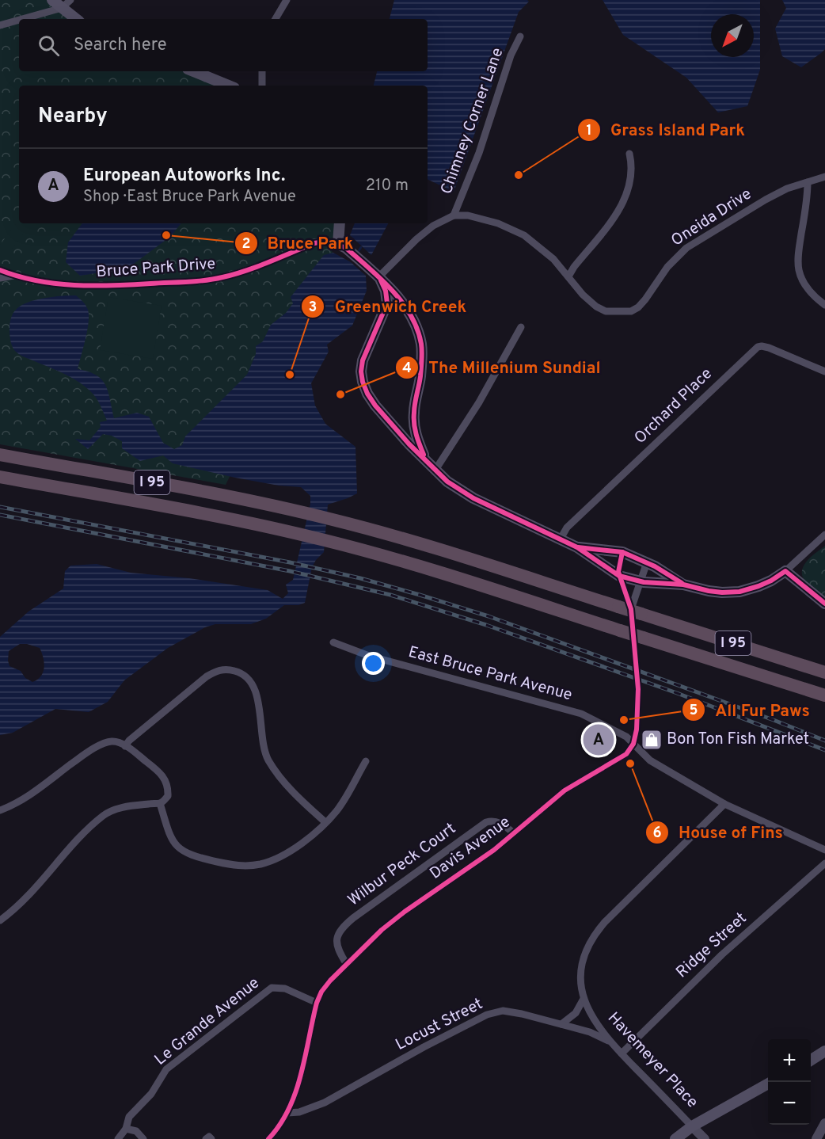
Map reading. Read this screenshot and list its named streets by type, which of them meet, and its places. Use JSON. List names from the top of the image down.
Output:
{
  "streets": {
    "highway": ["I 95"],
    "street": [
      "Chimney Corner Lane",
      "Oneida Drive",
      "Bruce Park Drive",
      "Orchard Place",
      "East Bruce Park Avenue",
      "Davis Avenue",
      "Wilbur Peck Court",
      "Ridge Street",
      "Le Grande Avenue",
      "Locust Street",
      "Havemeyer Place"
    ]
  },
  "crossings": [
    ["Chimney Corner Lane", "Oneida Drive"],
    ["East Bruce Park Avenue", "Davis Avenue"],
    ["East Bruce Park Avenue", "Havemeyer Place"],
    ["Davis Avenue", "Wilbur Peck Court"],
    ["Davis Avenue", "Le Grande Avenue"],
    ["Davis Avenue", "Locust Street"],
    ["Ridge Street", "Havemeyer Place"],
    ["Locust Street", "Havemeyer Place"]
  ],
  "places": {
    "other": [
      "Grass Island Park",
      "Bruce Park",
      "Greenwich Creek",
      "The Millenium Sundial",
      "All Fur Paws",
      "House of Fins"
    ],
    "shop": ["Bon Ton Fish Market"]
  },
  "north": "bottom left",
  "page": {
    "search": "Search here",
    "heading": "Nearby",
    "list": [
      {
        "mark": "A",
        "name": "European Autoworks Inc.",
        "note": "Shop · East Bruce Park Avenue",
        "value": "210 m"
      }
    ],
    "pins": "A",
    "map_buttons": ["+", "−"]
  }
}
